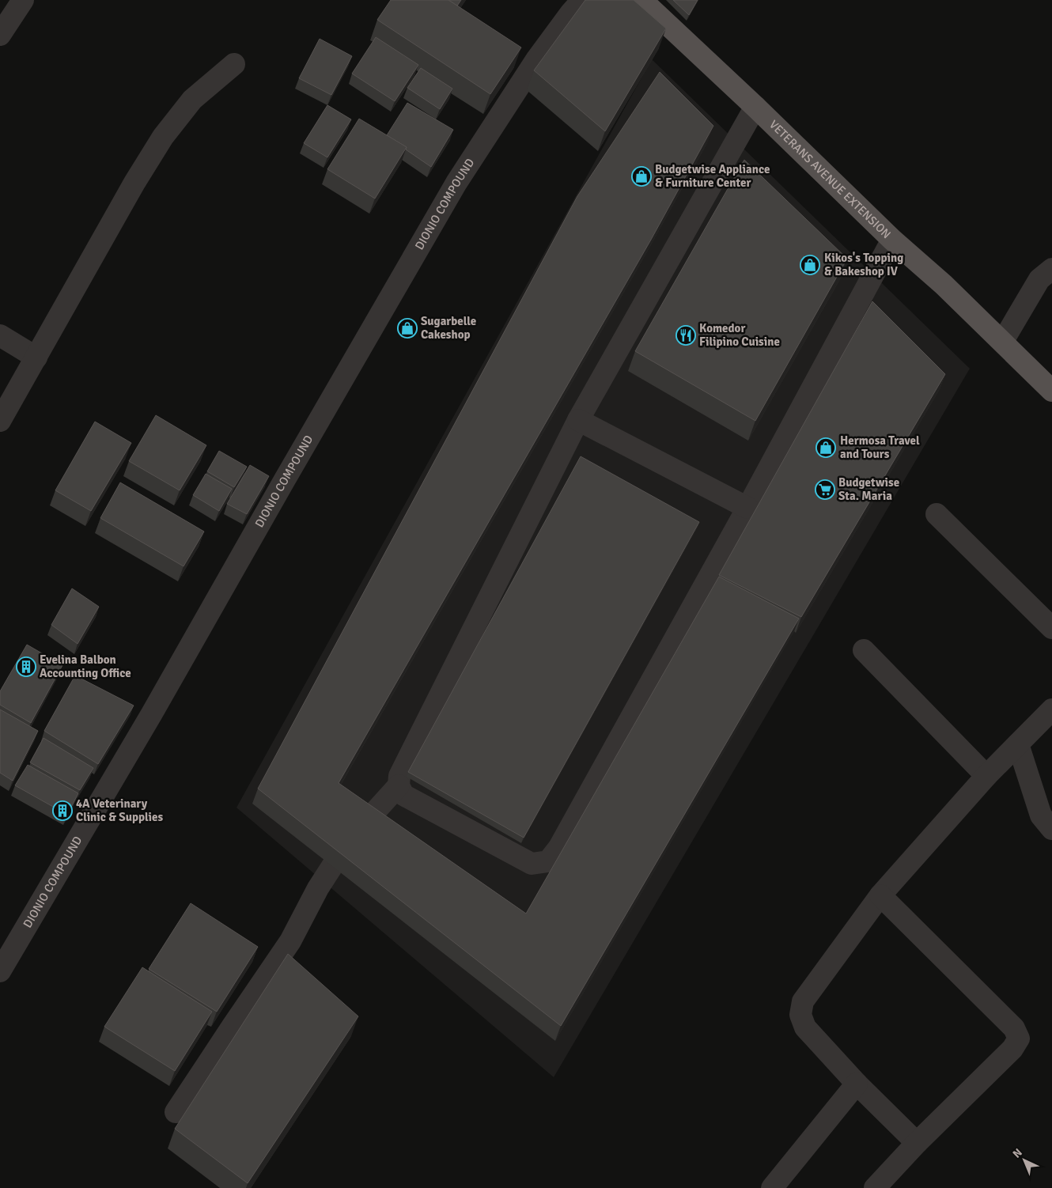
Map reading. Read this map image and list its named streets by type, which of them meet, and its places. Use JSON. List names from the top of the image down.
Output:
{
  "streets": {
    "main road": ["VETERANS AVENUE EXTENSION"],
    "street": ["DIONIO COMPOUND"]
  },
  "places": {
    "shop": [
      "Budgetwise Appliance & Furniture Center",
      "Kikos's Topping & Bakeshop IV",
      "Sugarbelle Cakeshop",
      "Hermosa Travel and Tours"
    ],
    "restaurant": ["Komedor Filipino Cuisine"],
    "supermarket": ["Budgetwise Sta. Maria"],
    "building": ["Evelina Balbon Accounting Office", "4A Veterinary Clinic & Supplies"]
  },
  "north": "top left"
}
